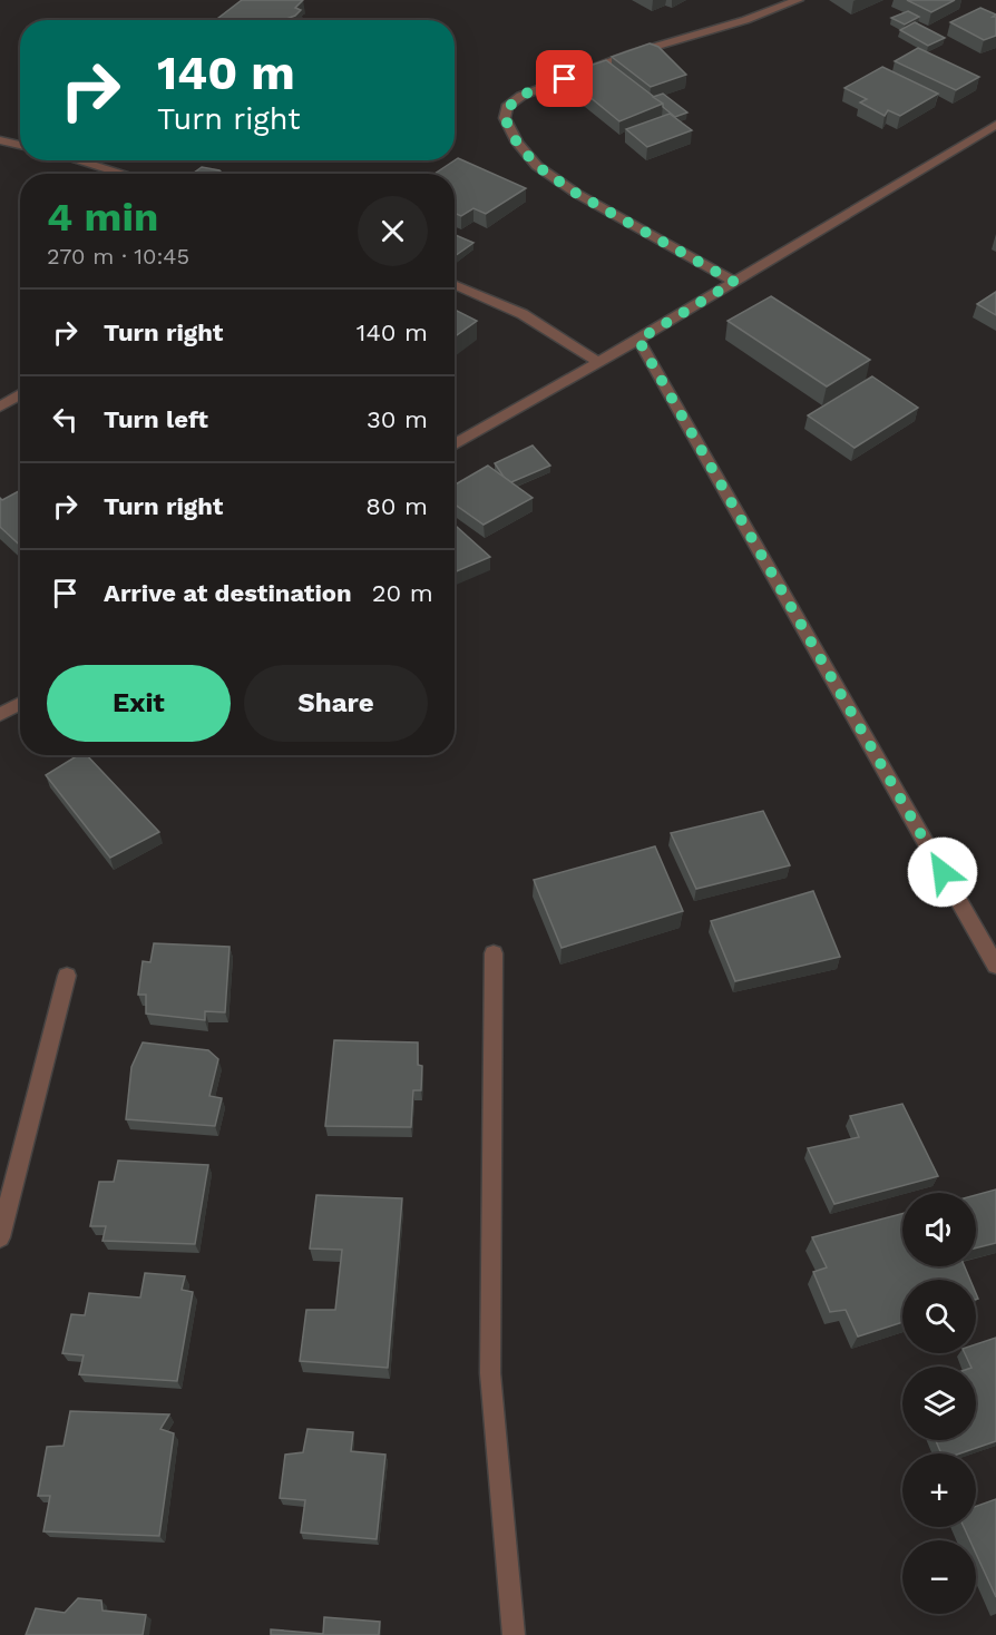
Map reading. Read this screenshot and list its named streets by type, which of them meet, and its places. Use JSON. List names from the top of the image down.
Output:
{
  "page": {
    "turn": ["140 m", "Turn right"],
    "heading": ["4 min", "270 m · 10:45"],
    "list": [
      {
        "name": "Turn right",
        "value": "140 m"
      },
      {
        "name": "Turn left",
        "value": "30 m"
      },
      {
        "name": "Turn right",
        "value": "80 m"
      },
      {
        "name": "Arrive at destination",
        "value": "20 m"
      }
    ],
    "buttons": ["Exit", "Share"],
    "map_buttons": ["+", "−"]
  }
}
